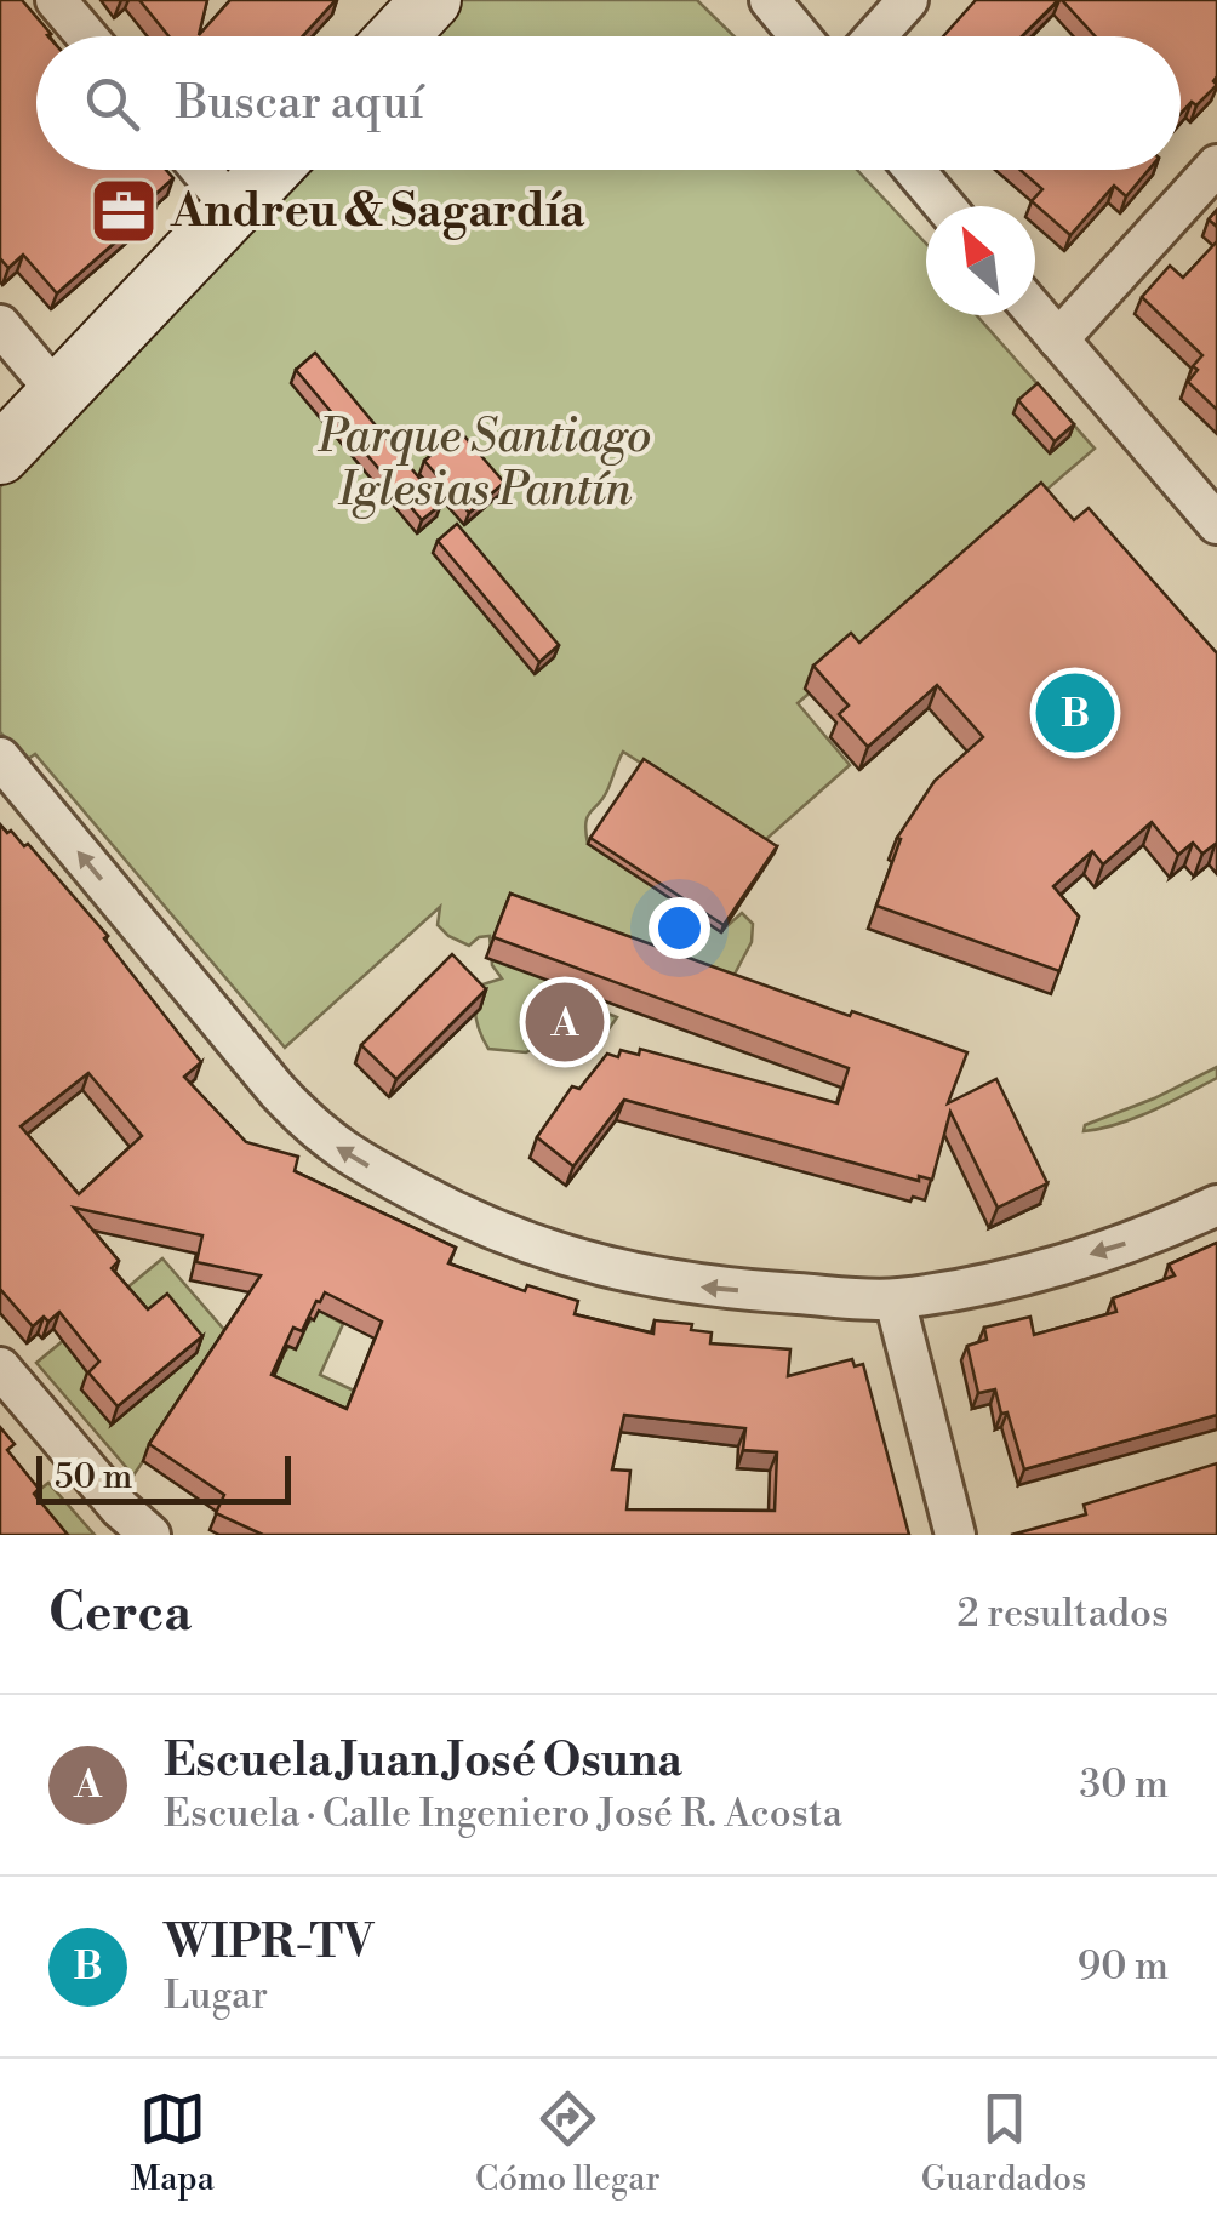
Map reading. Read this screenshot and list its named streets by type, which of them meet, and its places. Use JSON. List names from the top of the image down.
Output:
{
  "parks": ["Parque Santiago Iglesias Pantín"],
  "places": {
    "office": ["Andreu & Sagardía"]
  },
  "scale_bar": "50 m",
  "north": "top left",
  "page": {
    "search": "Buscar aquí",
    "pins": ["B", "A"],
    "scale": "50 m",
    "heading": ["Cerca", "2 resultados"],
    "list": [
      {
        "mark": "A",
        "name": "Escuela Juan José Osuna",
        "note": "Escuela · Calle Ingeniero José R. Acosta",
        "value": "30 m"
      },
      {
        "mark": "B",
        "name": "WIPR-TV",
        "note": "Lugar",
        "value": "90 m"
      }
    ],
    "nav": ["Mapa", "Cómo llegar", "Guardados"]
  }
}
